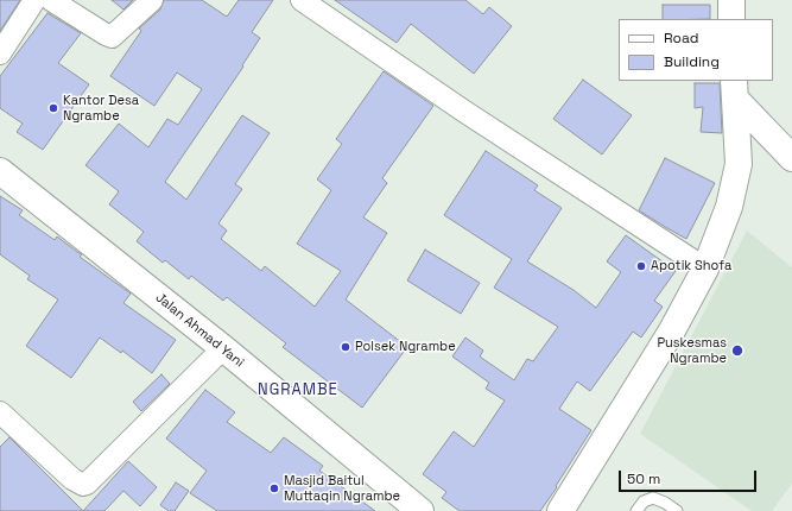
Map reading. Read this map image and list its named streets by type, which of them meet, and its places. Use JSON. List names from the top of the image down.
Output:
{
  "streets": {
    "main road": ["Jalan Ahmad Yani"]
  },
  "districts": ["NGRAMBE"],
  "places": [
    "Kantor Desa Ngrambe",
    "Apotik Shofa",
    "Polsek Ngrambe",
    "Puskesmas Ngrambe",
    "Masjid Baitul Muttaqin Ngrambe"
  ],
  "legend": ["Road", "Building"],
  "scale_bar": "50 m"
}
